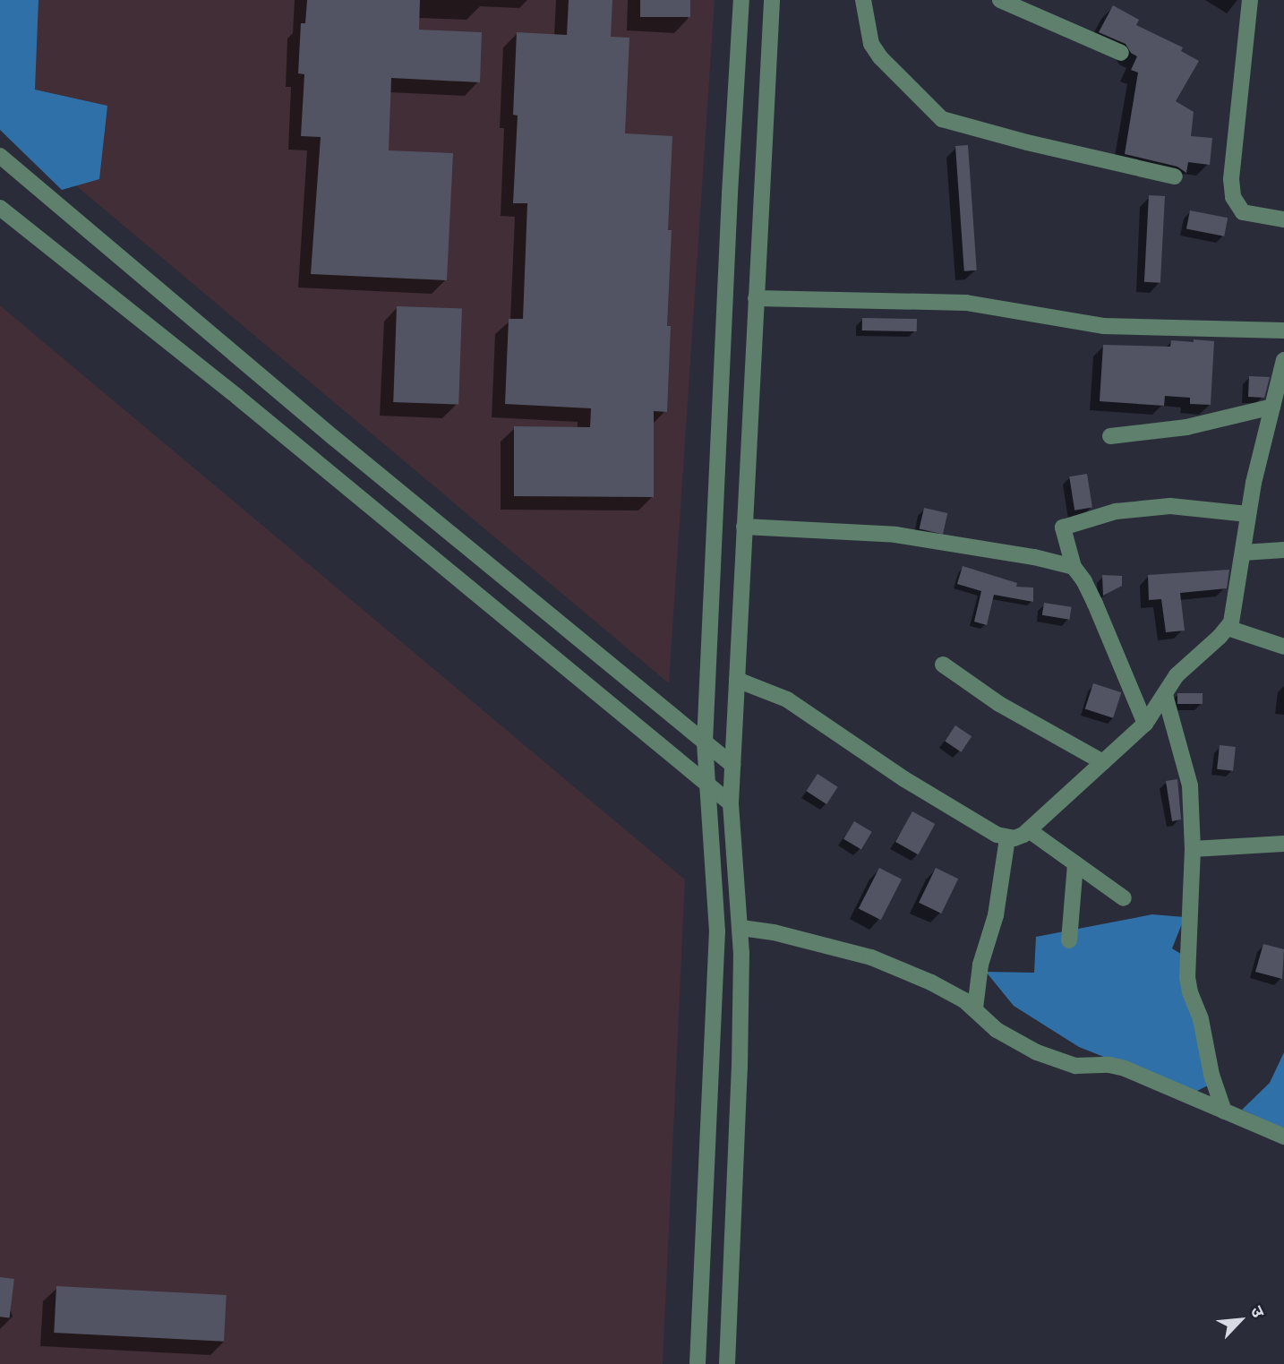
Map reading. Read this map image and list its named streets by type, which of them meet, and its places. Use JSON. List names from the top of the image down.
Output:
{
  "north": "top right"
}
